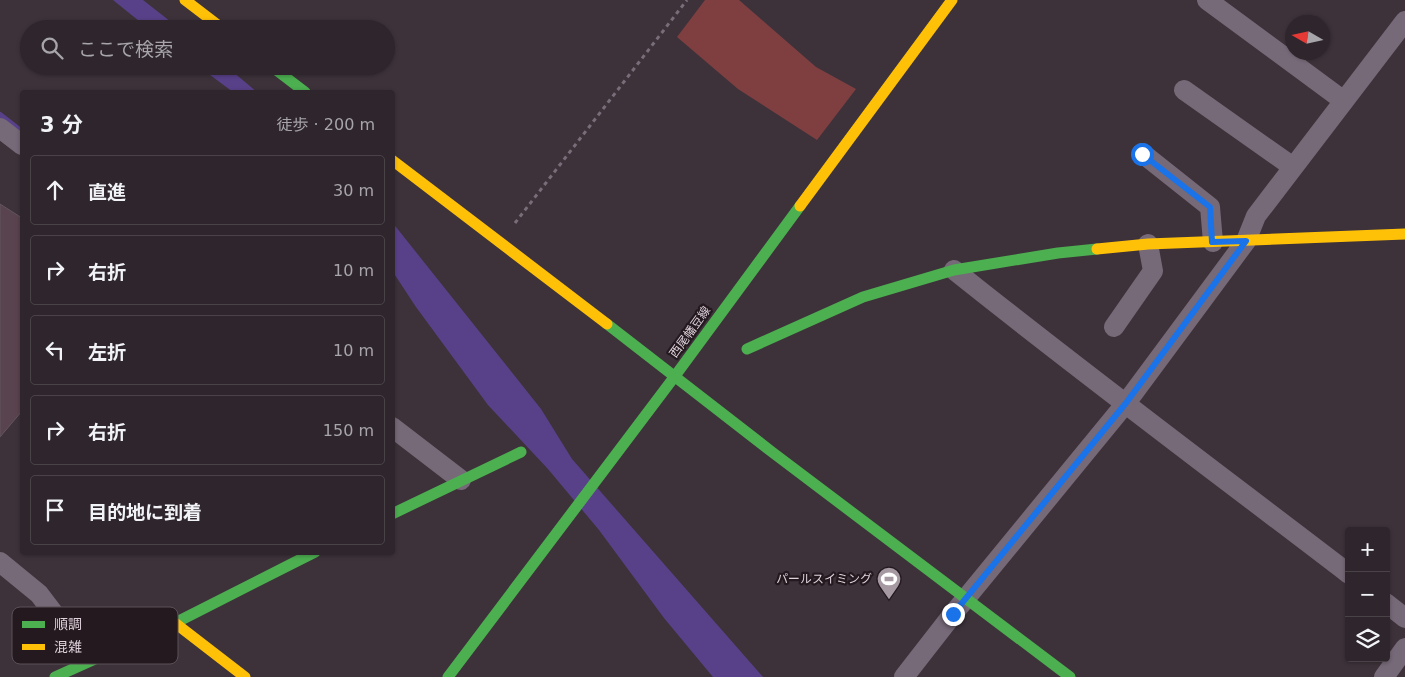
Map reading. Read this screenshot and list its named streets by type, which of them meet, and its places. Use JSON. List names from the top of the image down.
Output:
{
  "streets": {
    "street": ["西尾幡豆線"]
  },
  "places": {
    "sports": ["パールスイミング"]
  },
  "legend": ["順調", "混雑"],
  "north": "left",
  "page": {
    "search": "ここで検索",
    "heading": ["3 分", "徒歩 · 200 m"],
    "list": [
      ["直進", "30 m"],
      ["右折", "10 m"],
      ["左折", "10 m"],
      ["右折", "150 m"],
      "目的地に到着"
    ],
    "map_buttons": ["+", "−"]
  }
}
